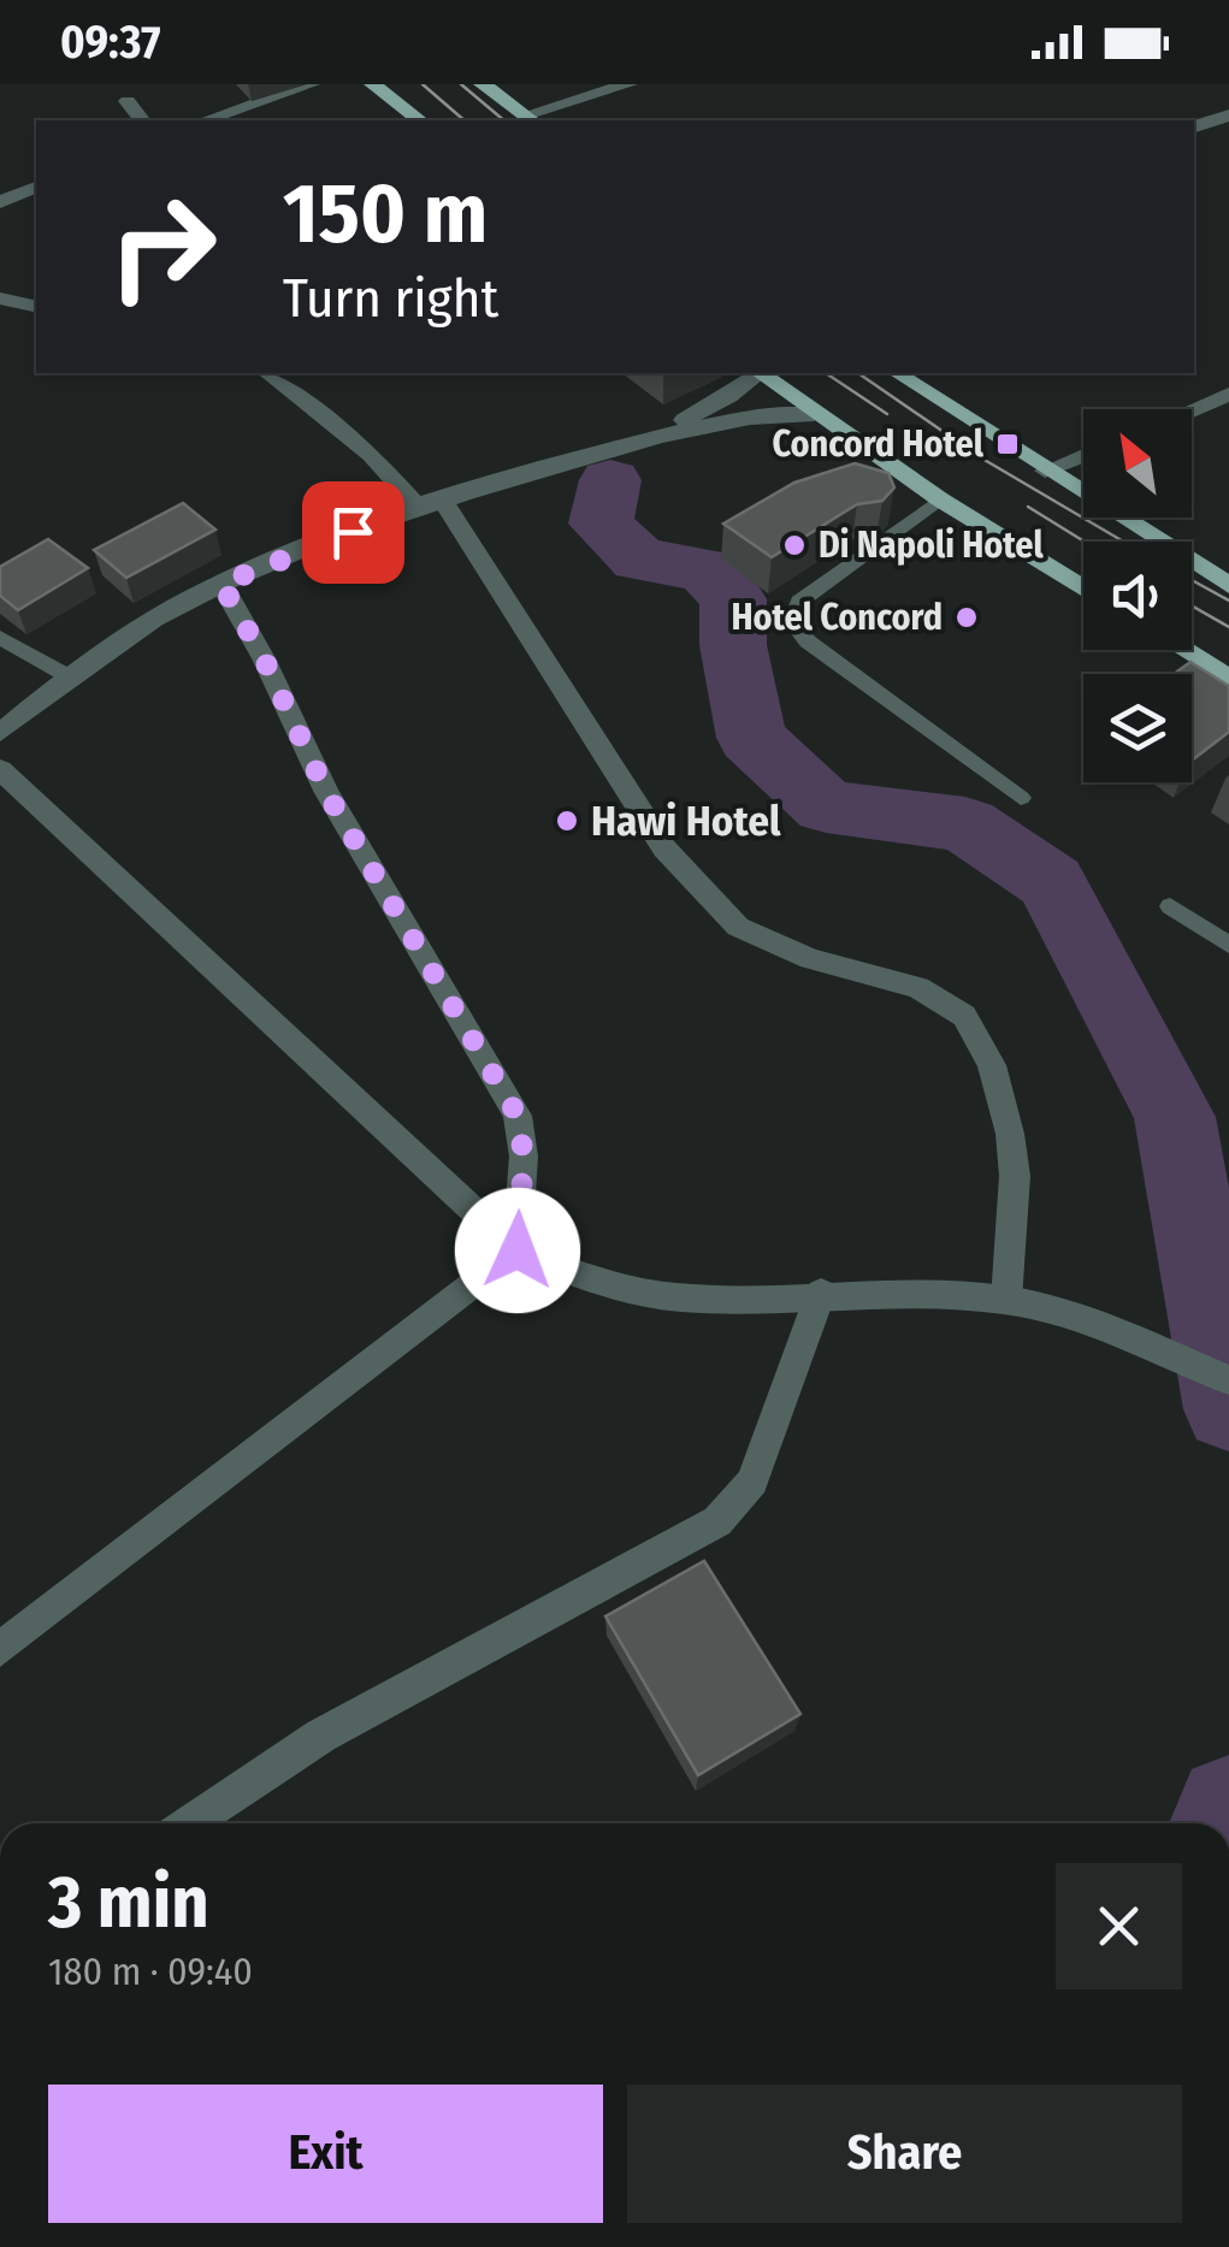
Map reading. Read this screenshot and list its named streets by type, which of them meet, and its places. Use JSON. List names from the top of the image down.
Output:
{
  "places": {
    "transit": ["Concord Hotel"],
    "other": ["Di Napoli Hotel", "Hotel Concord", "Hawi Hotel"]
  },
  "north": "top left",
  "page": {
    "status": "09:37",
    "turn": ["150 m", "Turn right"],
    "heading": ["3 min", "180 m · 09:40"],
    "buttons": ["Exit", "Share"]
  }
}
